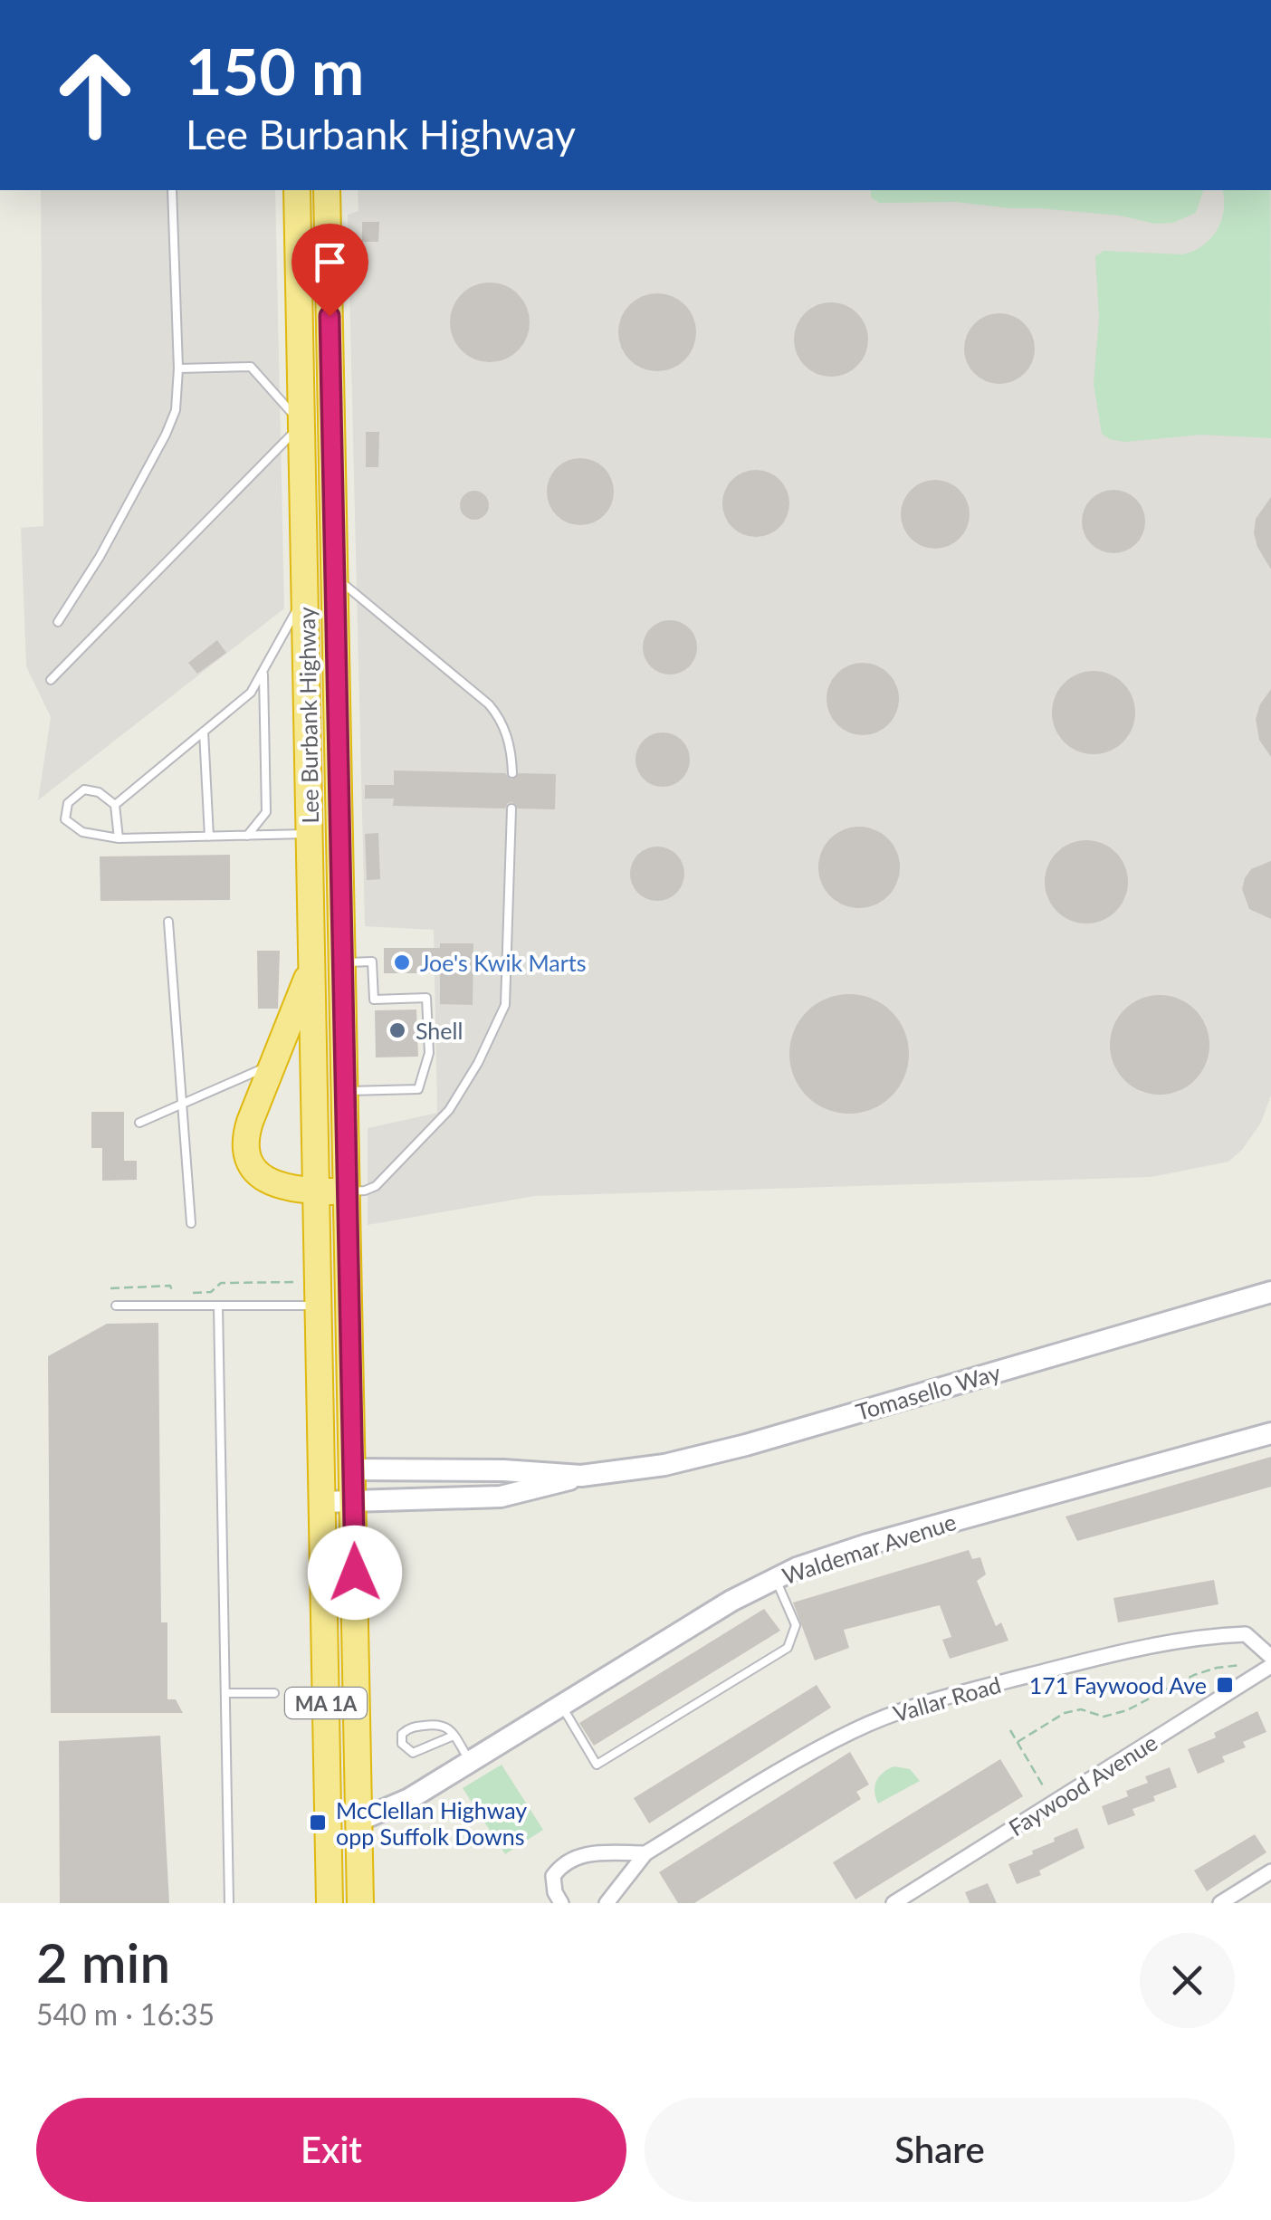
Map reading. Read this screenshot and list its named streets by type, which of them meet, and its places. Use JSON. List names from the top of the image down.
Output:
{
  "streets": {
    "highway": ["Lee Burbank Highway", "MA 1A"],
    "street": [
      "Tomasello Way",
      "Waldemar Avenue",
      "Vallar Road",
      "Faywood Avenue"
    ]
  },
  "crossings": [
    ["Lee Burbank Highway", "Tomasello Way"],
    ["Lee Burbank Highway", "MA 1A"],
    ["Tomasello Way", "MA 1A"],
    ["Waldemar Avenue", "MA 1A"]
  ],
  "places": {
    "other": ["Joe's Kwik Marts", "Shell"],
    "transit": ["171 Faywood Ave", "McClellan Highway opp Suffolk Downs"]
  },
  "page": {
    "turn": ["150 m", "Lee Burbank Highway"],
    "heading": ["2 min", "540 m · 16:35"],
    "buttons": ["Exit", "Share"]
  }
}
